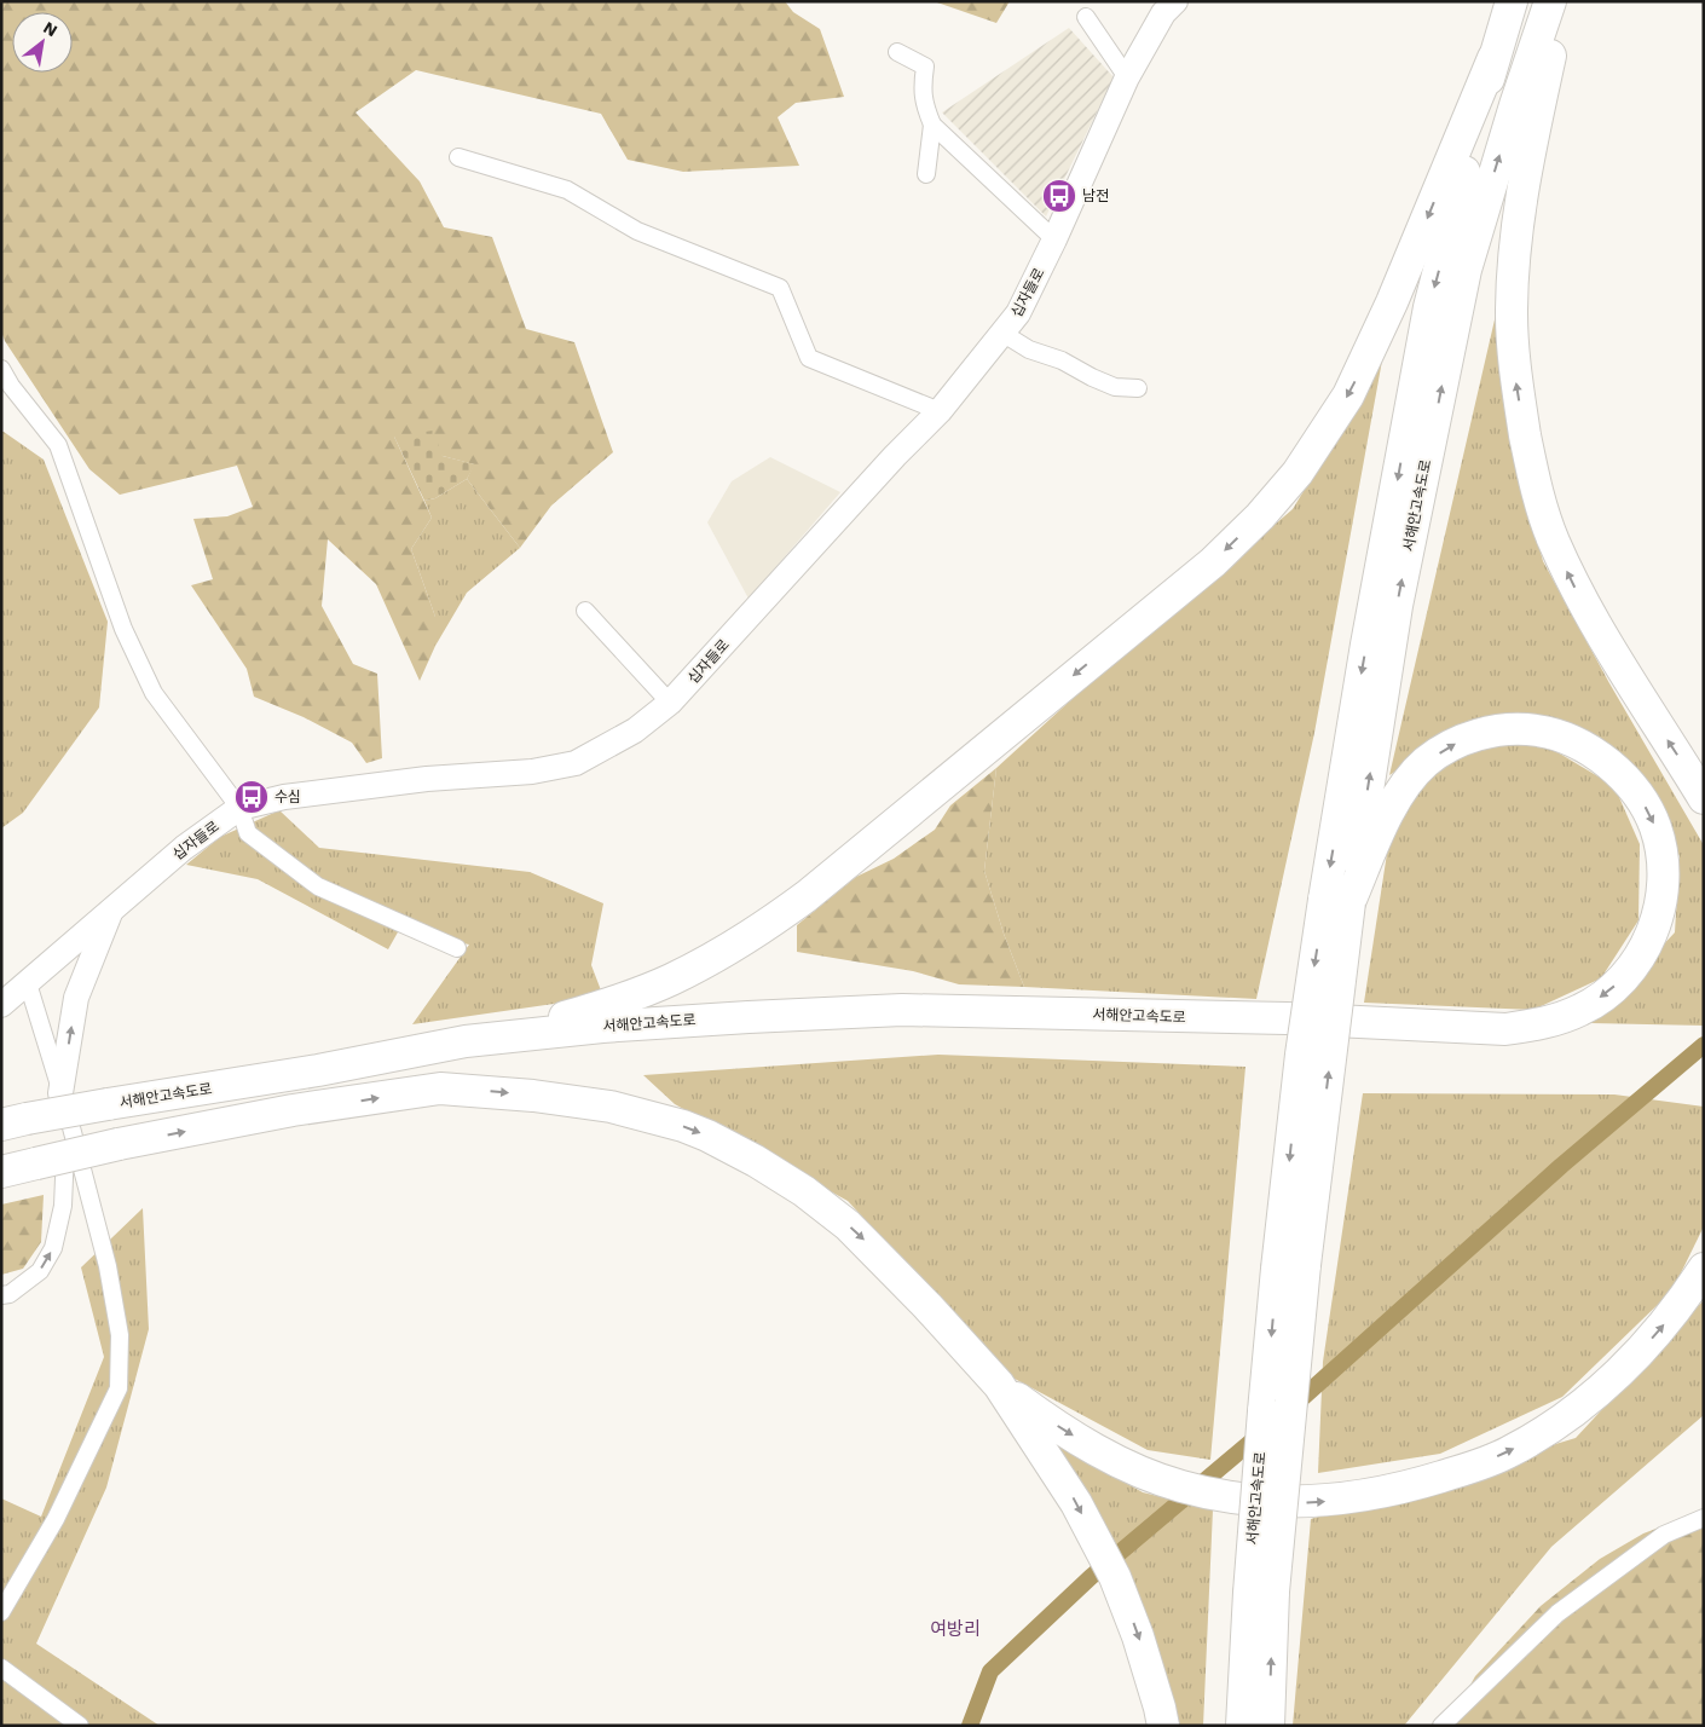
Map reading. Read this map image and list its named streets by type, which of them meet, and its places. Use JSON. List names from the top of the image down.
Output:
{
  "streets": {
    "highway": ["서해안고속도로"],
    "main road": ["십자들로"]
  },
  "districts": ["여방리"],
  "places": {
    "bus stop": ["남전", "수심"]
  },
  "north": "top right"
}
